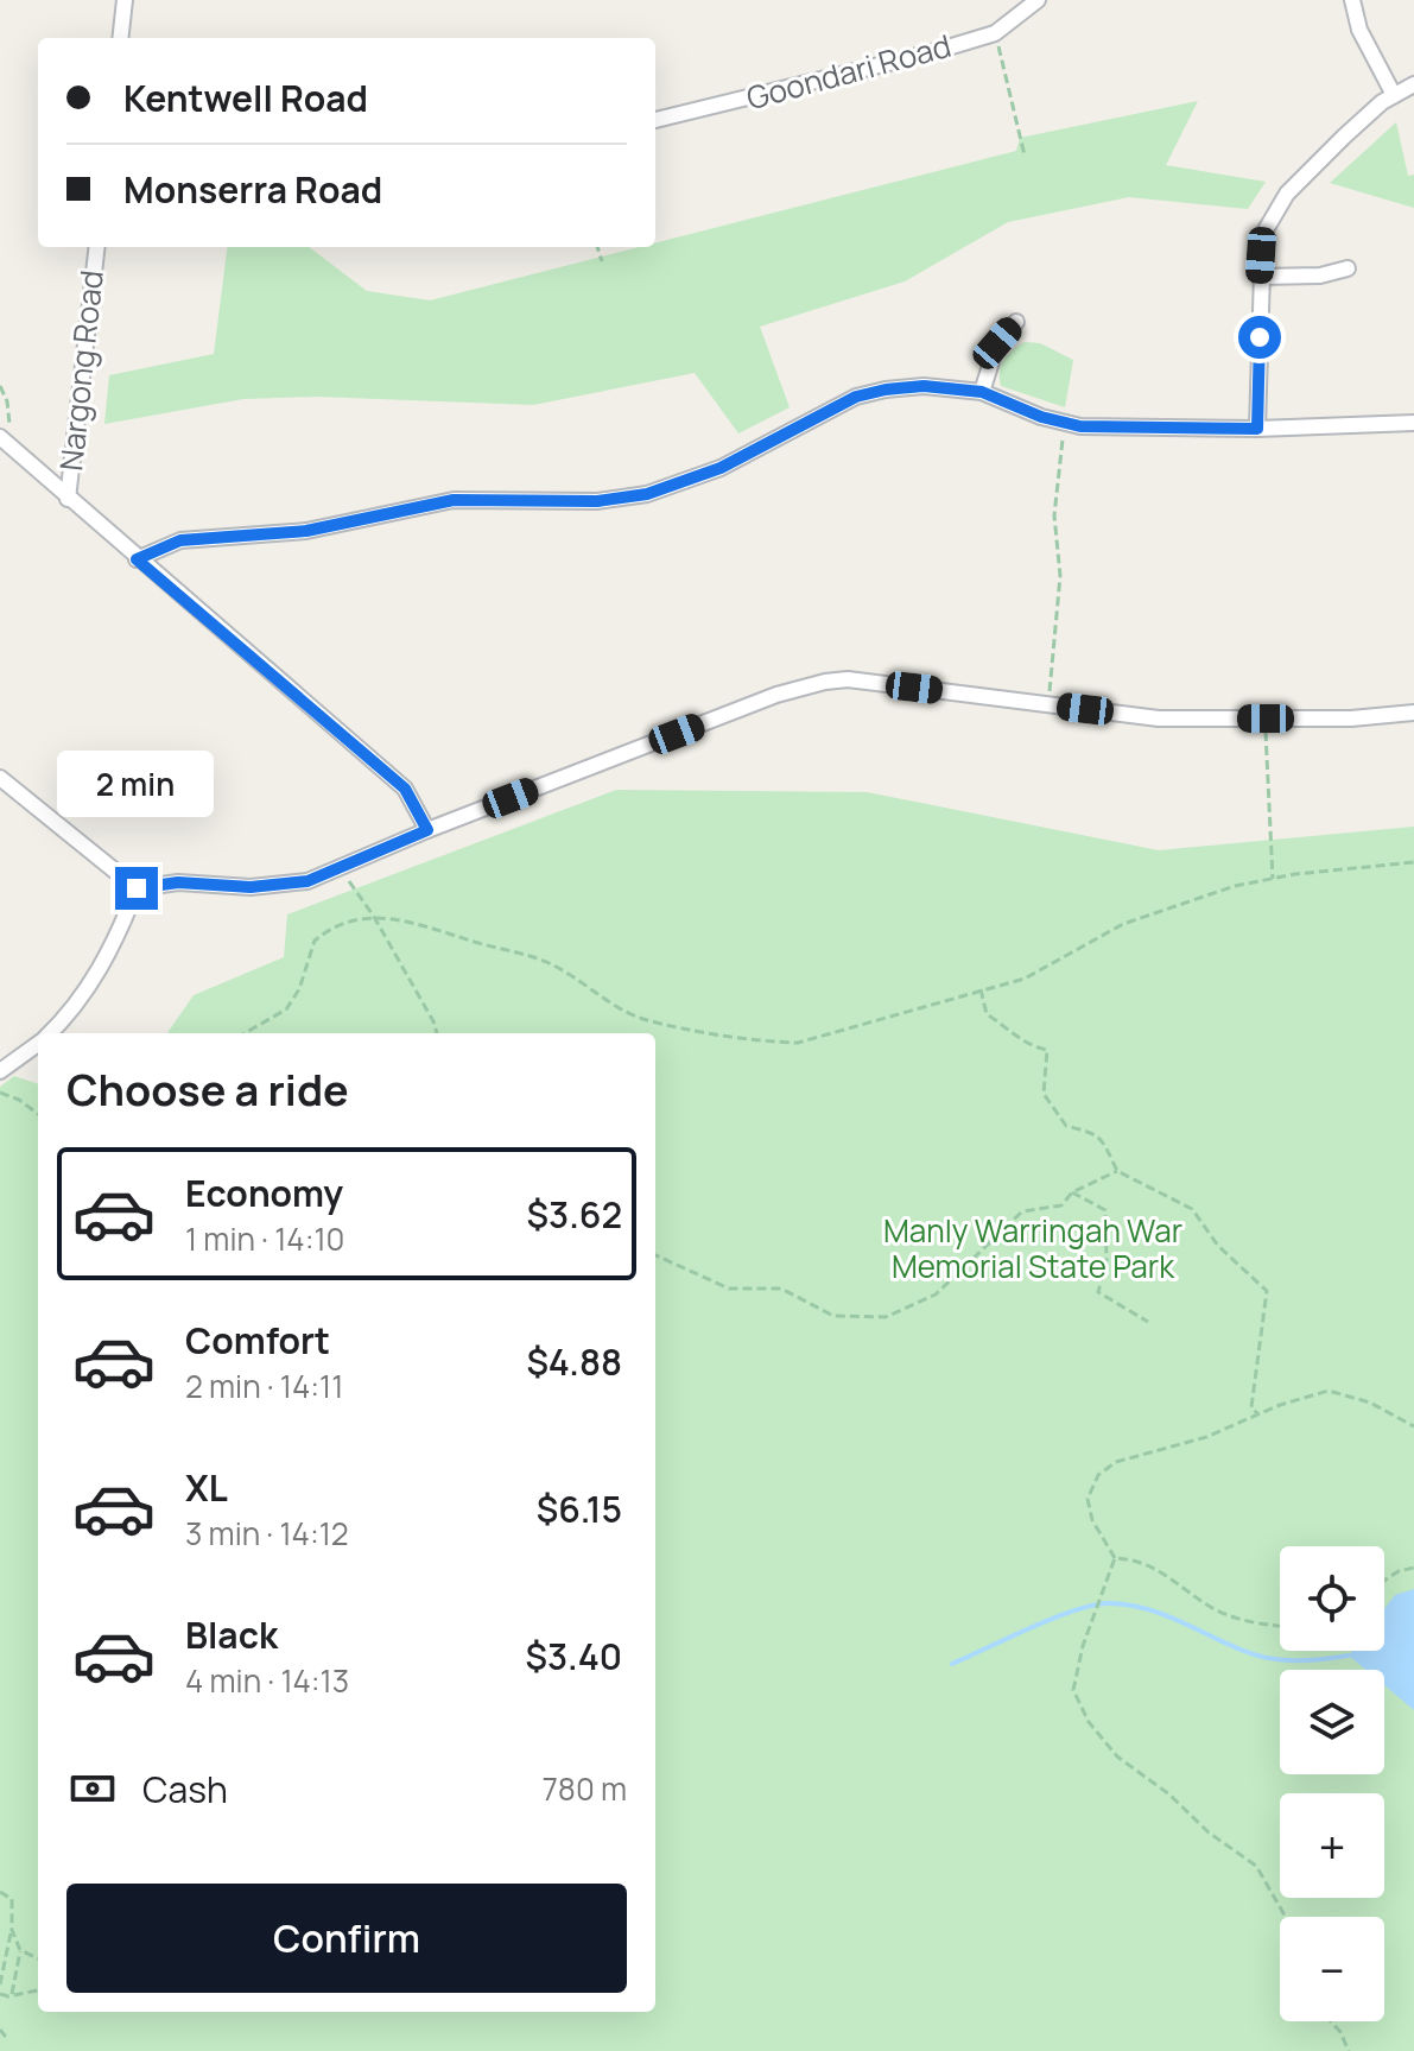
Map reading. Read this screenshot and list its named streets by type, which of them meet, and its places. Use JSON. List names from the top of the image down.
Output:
{
  "streets": {
    "street": ["Goondari Road", "Nargong Road"]
  },
  "parks": ["Manly Warringah War Memorial State Park"],
  "page": {
    "banner": ["Kentwell Road", "Monserra Road"],
    "bubble": "2 min",
    "heading": "Choose a ride",
    "list": [
      {
        "name": "Economy",
        "note": "1 min · 14:10",
        "value": "$3.62"
      },
      {
        "name": "Comfort",
        "note": "2 min · 14:11",
        "value": "$4.88"
      },
      {
        "name": "XL",
        "note": "3 min · 14:12",
        "value": "$6.15"
      },
      {
        "name": "Black",
        "note": "4 min · 14:13",
        "value": "$3.40"
      }
    ],
    "map_buttons": ["+", "−"],
    "pay": ["Cash", "780 m"],
    "buttons": "Confirm"
  }
}
